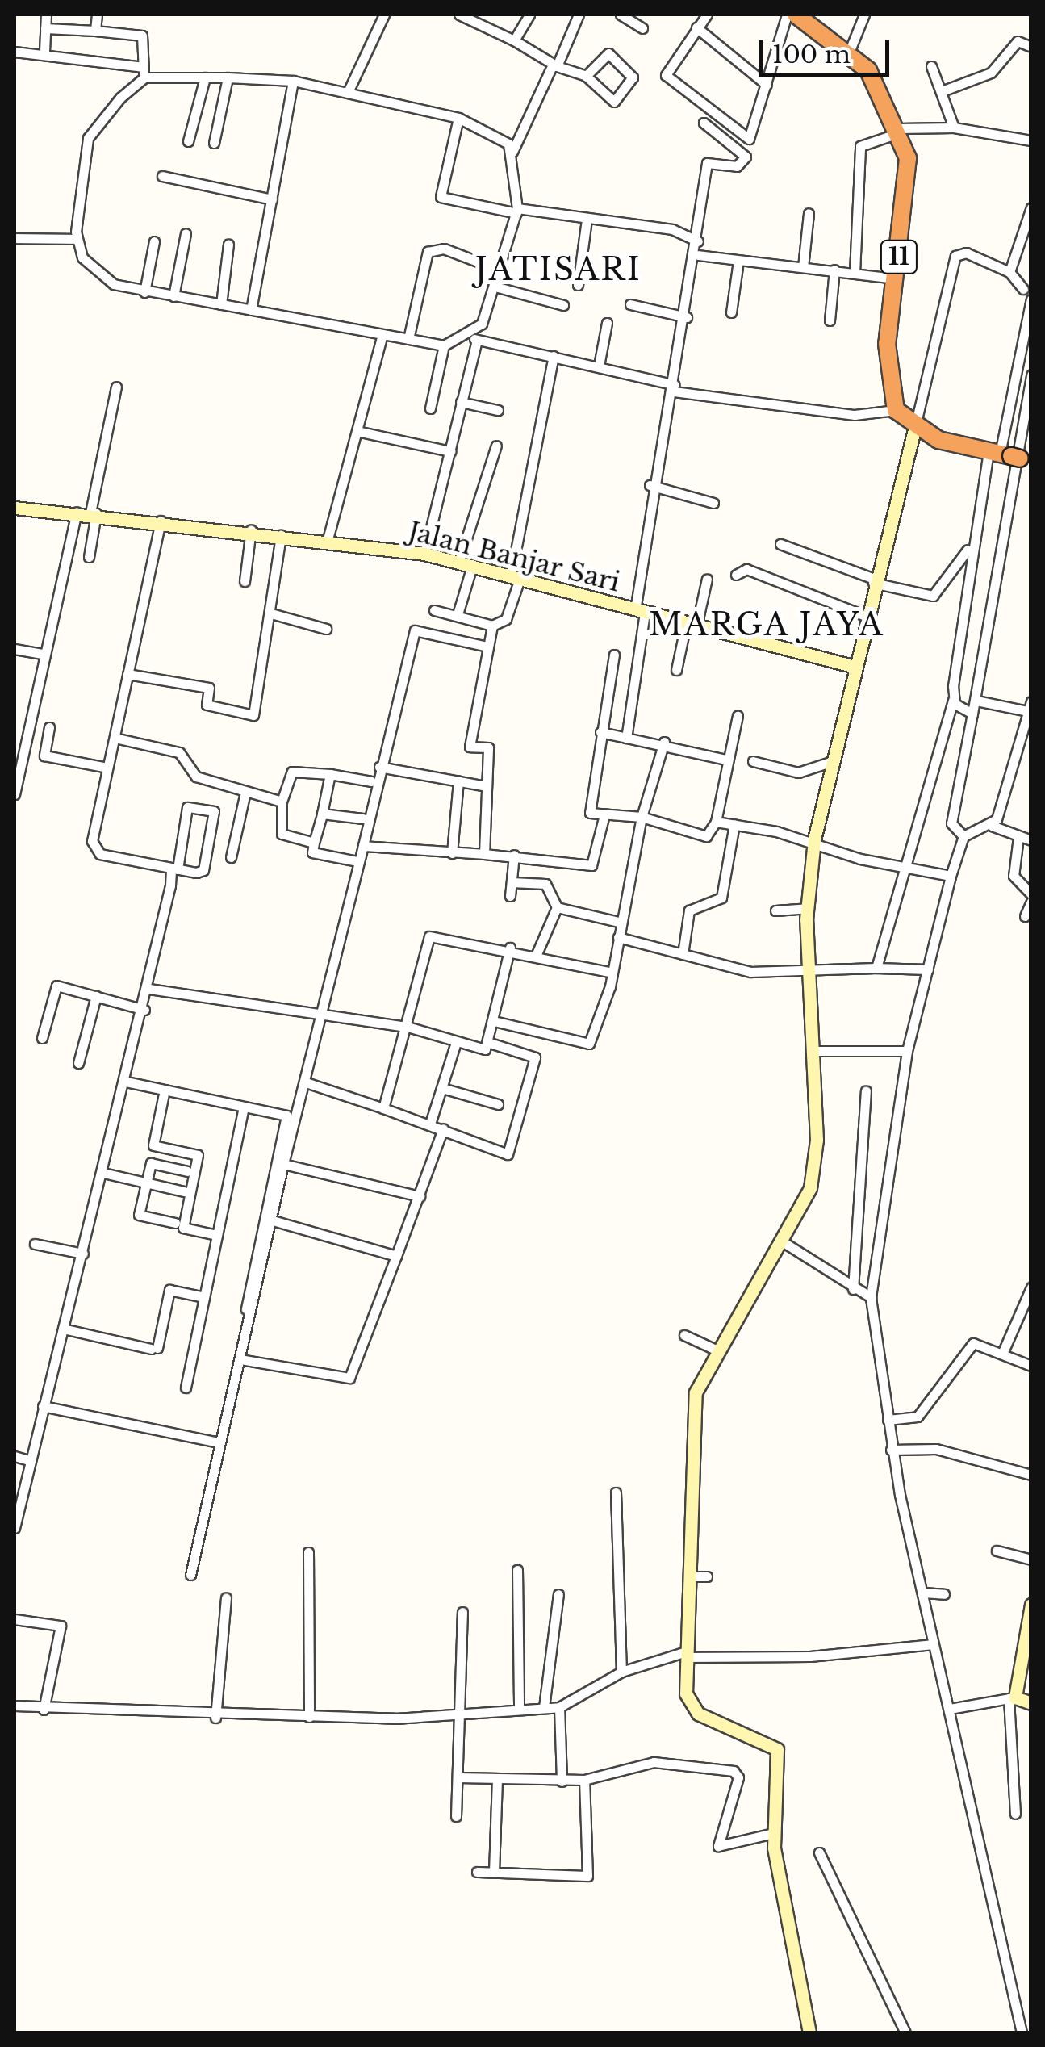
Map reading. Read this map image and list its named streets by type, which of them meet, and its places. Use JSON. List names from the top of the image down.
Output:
{
  "streets": {
    "highway": ["11"],
    "street": ["Jalan Banjar Sari"]
  },
  "districts": ["JATISARI", "MARGA JAYA"],
  "scale_bar": "100 m"
}
